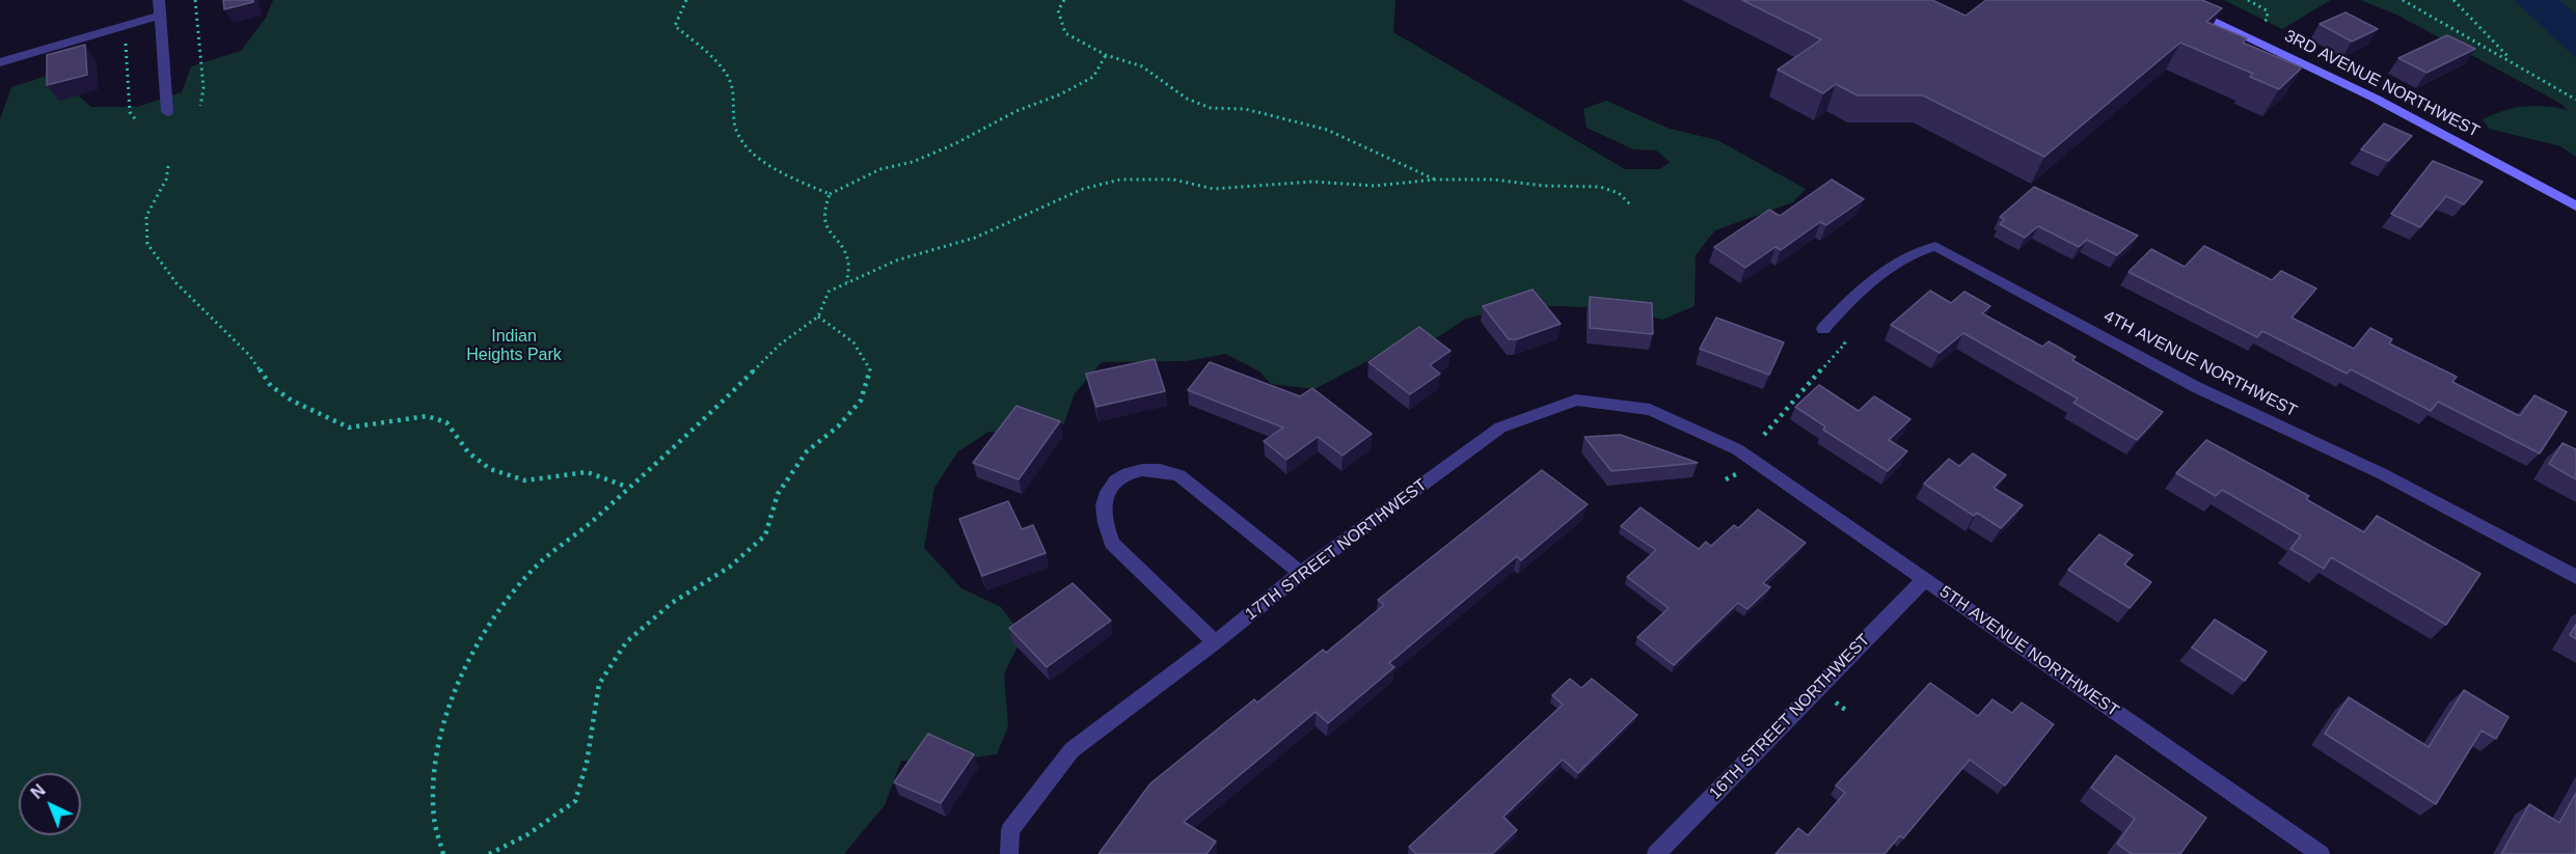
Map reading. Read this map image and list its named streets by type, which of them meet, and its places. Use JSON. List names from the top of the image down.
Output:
{
  "streets": {
    "main road": ["3RD AVENUE NORTHWEST"],
    "street": [
      "4TH AVENUE NORTHWEST",
      "17TH STREET NORTHWEST",
      "5TH AVENUE NORTHWEST",
      "16TH STREET NORTHWEST"
    ]
  },
  "crossings": [
    ["17TH STREET NORTHWEST", "5TH AVENUE NORTHWEST"],
    ["5TH AVENUE NORTHWEST", "16TH STREET NORTHWEST"]
  ],
  "parks": ["Indian Heights Park"],
  "north": "top left"
}
